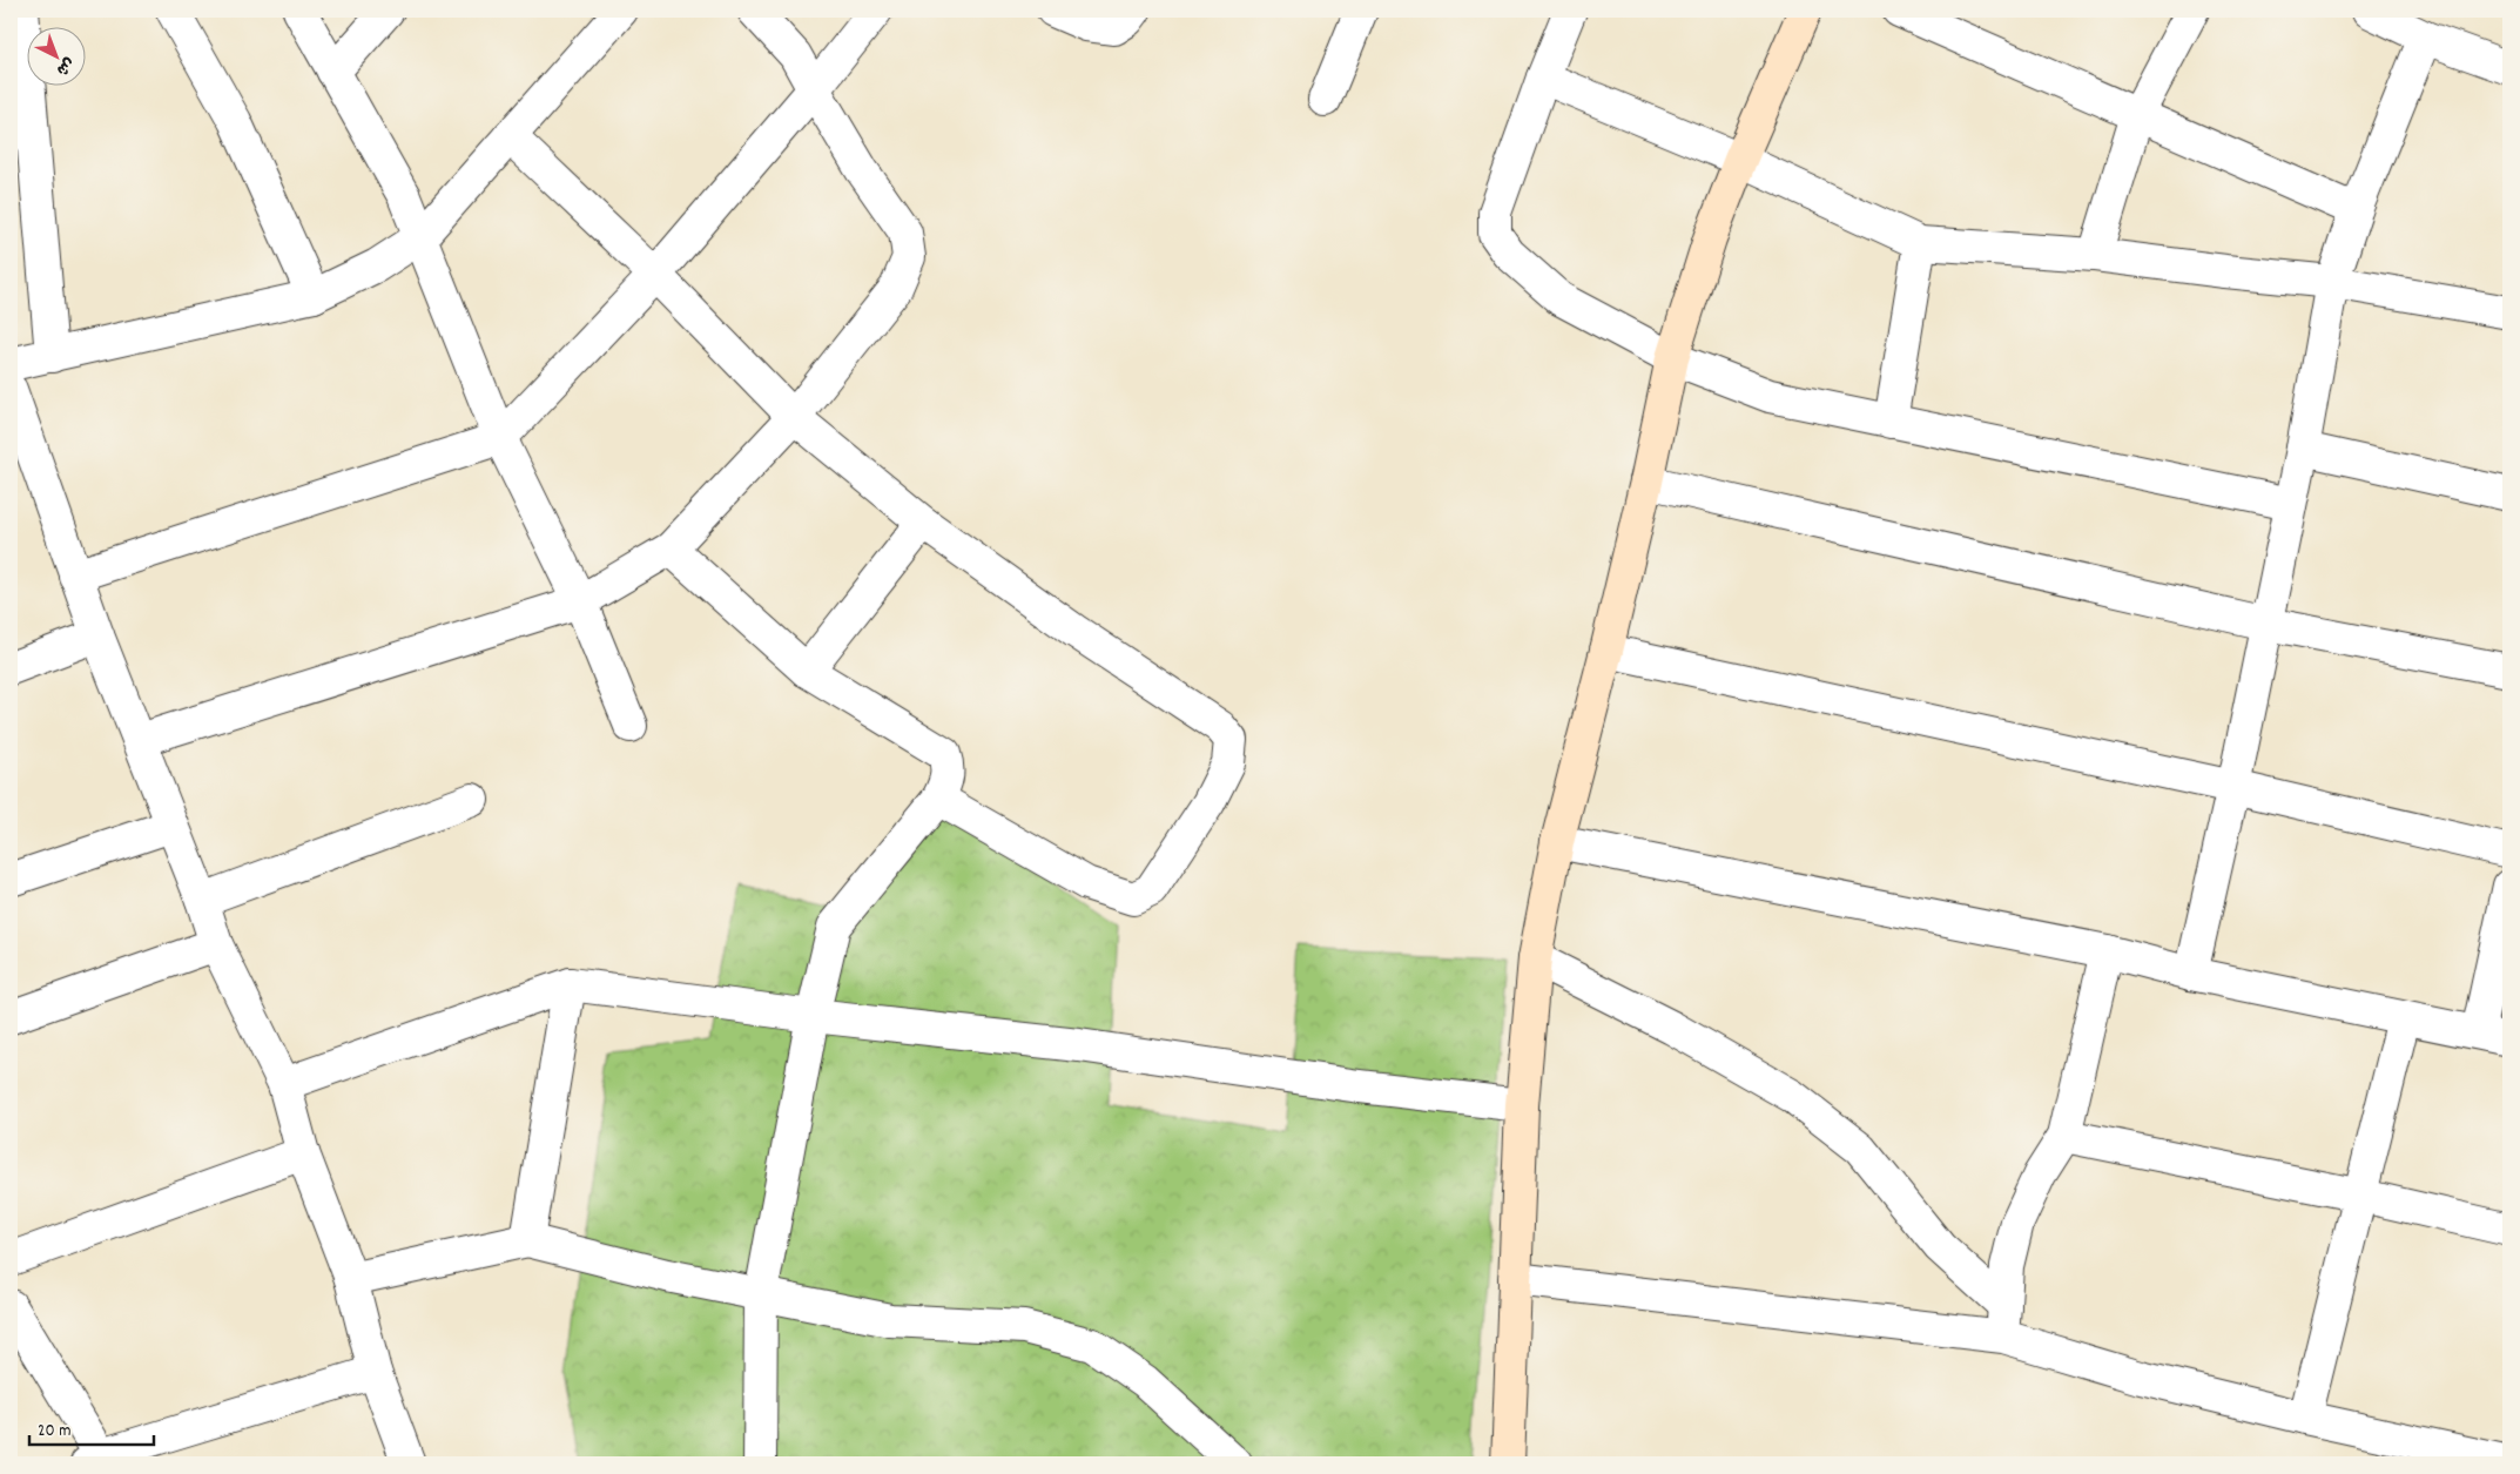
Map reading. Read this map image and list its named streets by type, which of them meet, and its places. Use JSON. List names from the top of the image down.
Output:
{
  "scale_bar": "20 m",
  "north": "bottom right"
}
